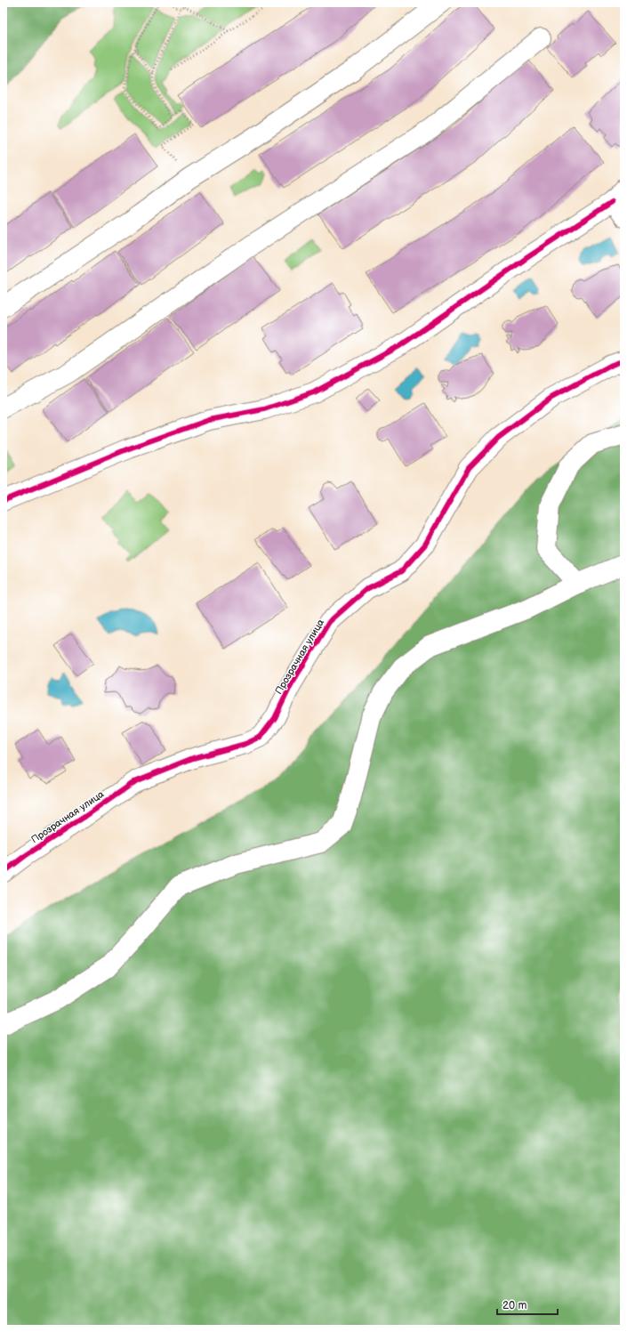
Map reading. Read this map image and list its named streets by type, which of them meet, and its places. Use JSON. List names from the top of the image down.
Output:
{
  "streets": {
    "street": ["Прозрачная улица"]
  },
  "scale_bar": "20 m"
}
